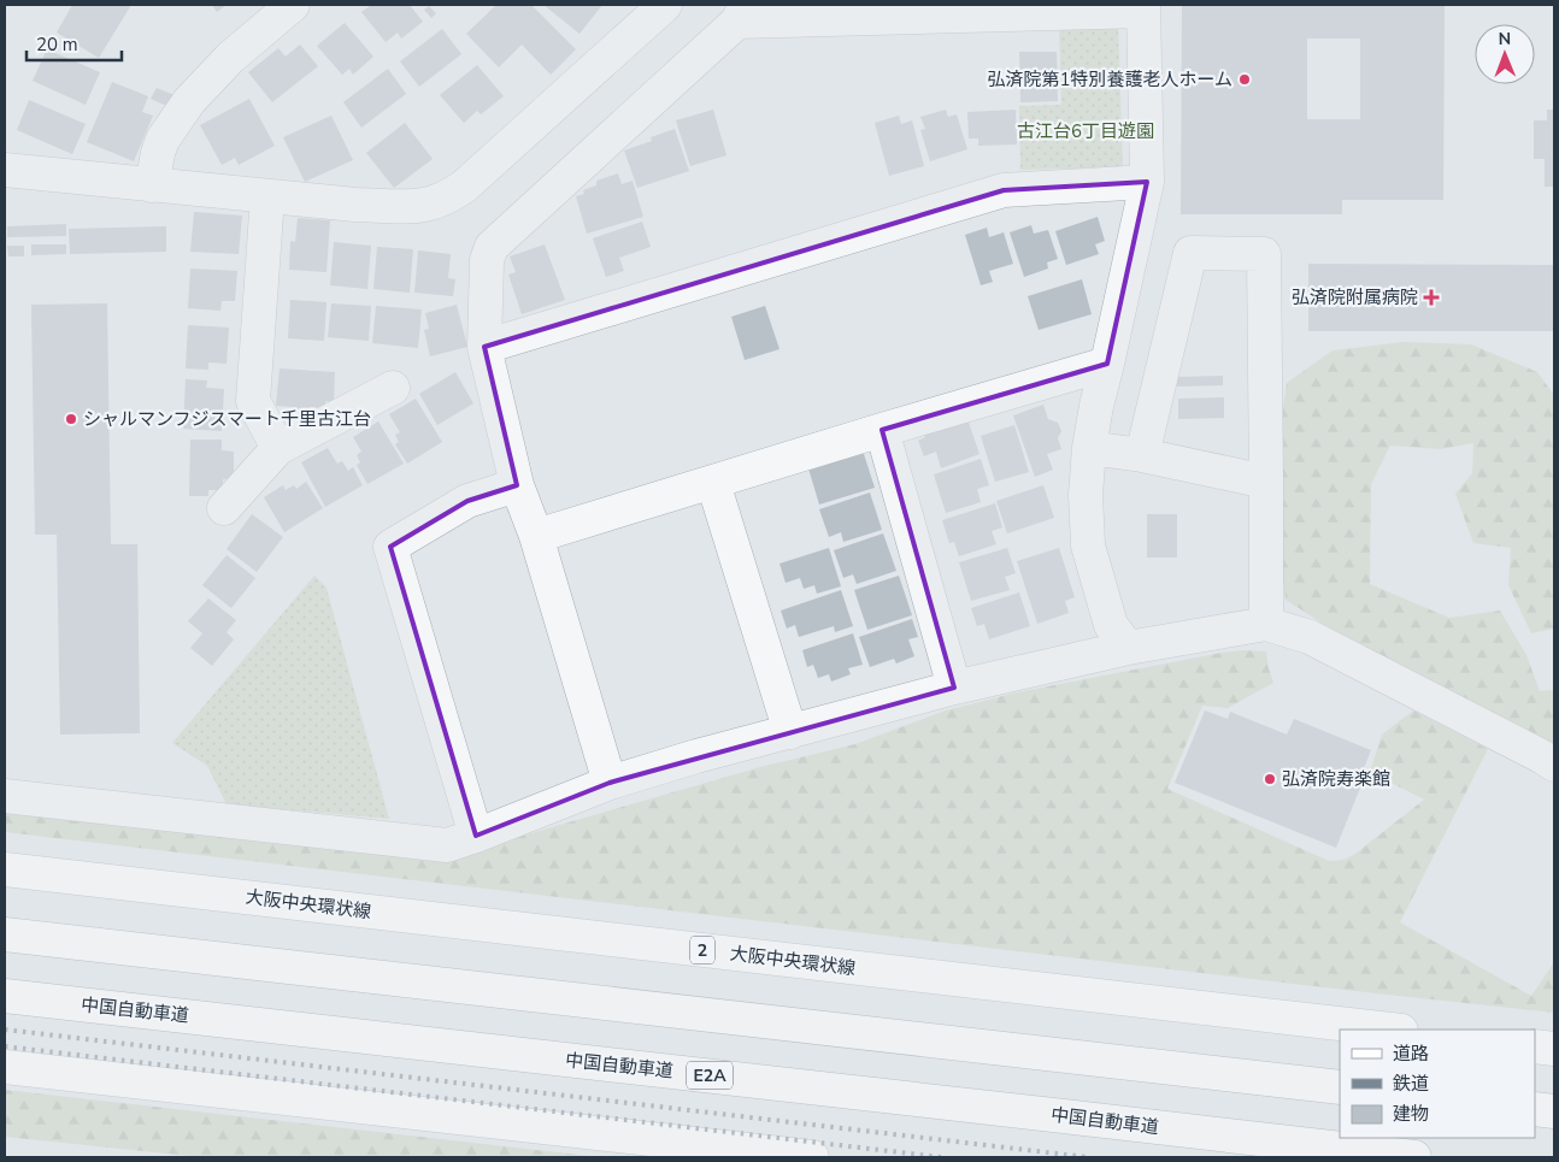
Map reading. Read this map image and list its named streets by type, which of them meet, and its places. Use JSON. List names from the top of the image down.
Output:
{
  "streets": {
    "main road": [
      "大阪中央環状線",
      "2",
      "中国自動車道",
      "E2A"
    ]
  },
  "parks": ["古江台6丁目遊園"],
  "places": {
    "other": ["弘済院第1特別養護老人ホーム", "シャルマンフジスマート千里古江台", "弘済院寿楽館"],
    "health": ["弘済院附属病院"]
  },
  "legend": ["道路", "鉄道", "建物"],
  "scale_bar": "20 m",
  "north": "top"
}
